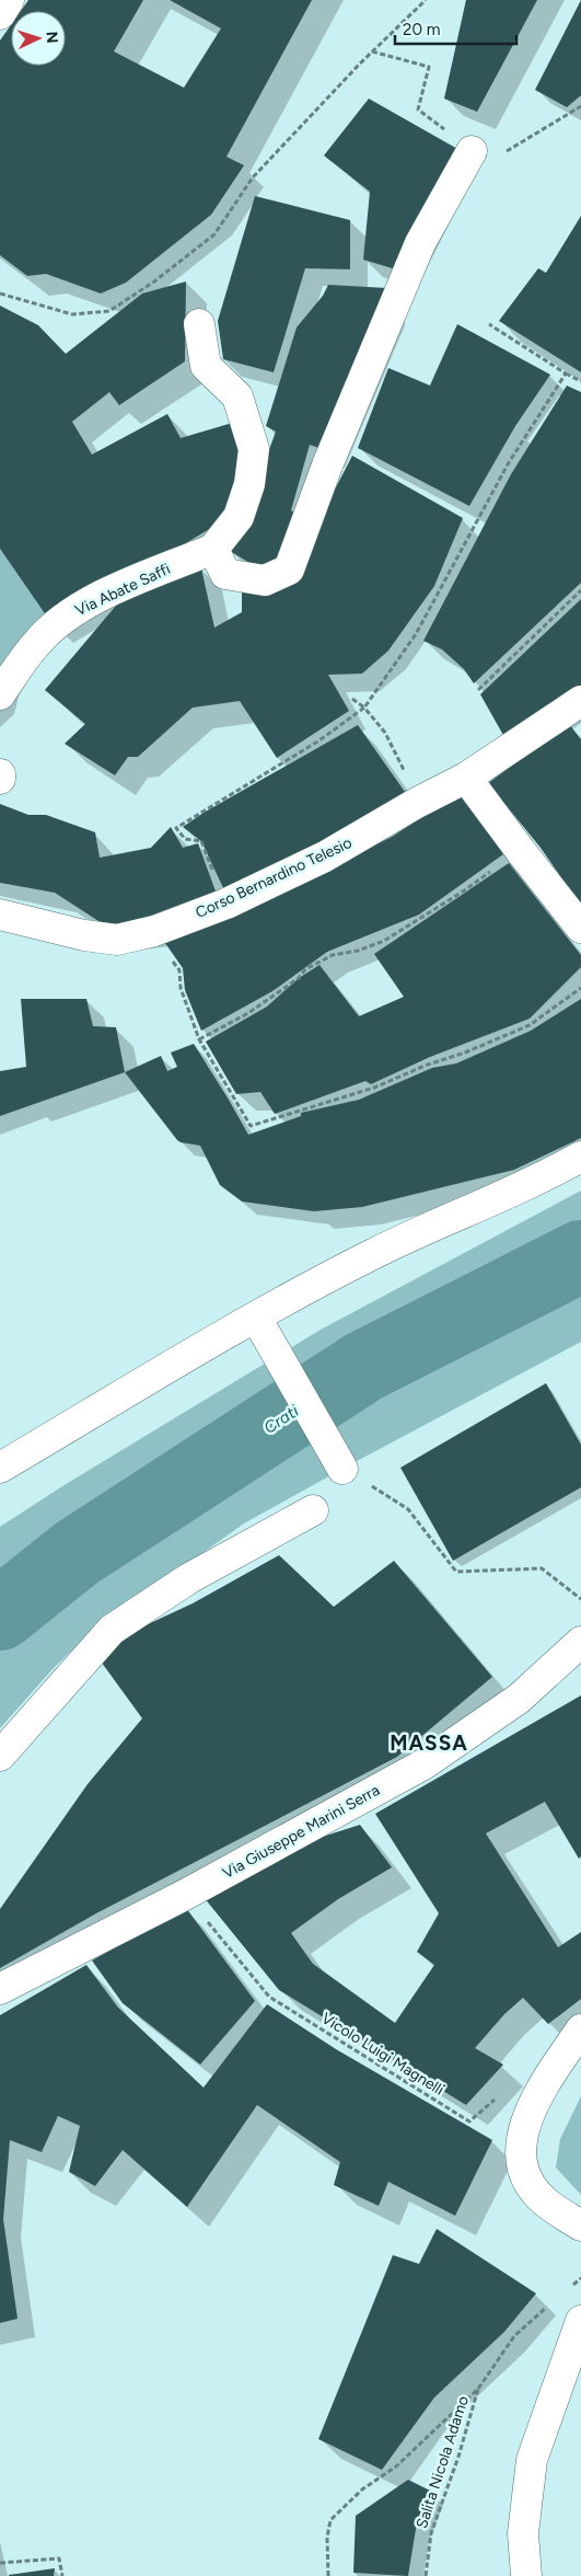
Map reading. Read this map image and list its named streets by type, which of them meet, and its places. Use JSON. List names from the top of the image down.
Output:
{
  "streets": {
    "street": ["Via Abate Saffi", "Corso Bernardino Telesio", "Via Giuseppe Marini Serra"],
    "path": ["Vicolo Luigi Magnelli", "Salita Nicola Adamo"]
  },
  "crossings": [
    ["Via Giuseppe Marini Serra", "Vicolo Luigi Magnelli"]
  ],
  "districts": ["MASSA"],
  "water": ["Crati"],
  "scale_bar": "20 m",
  "north": "right"
}
